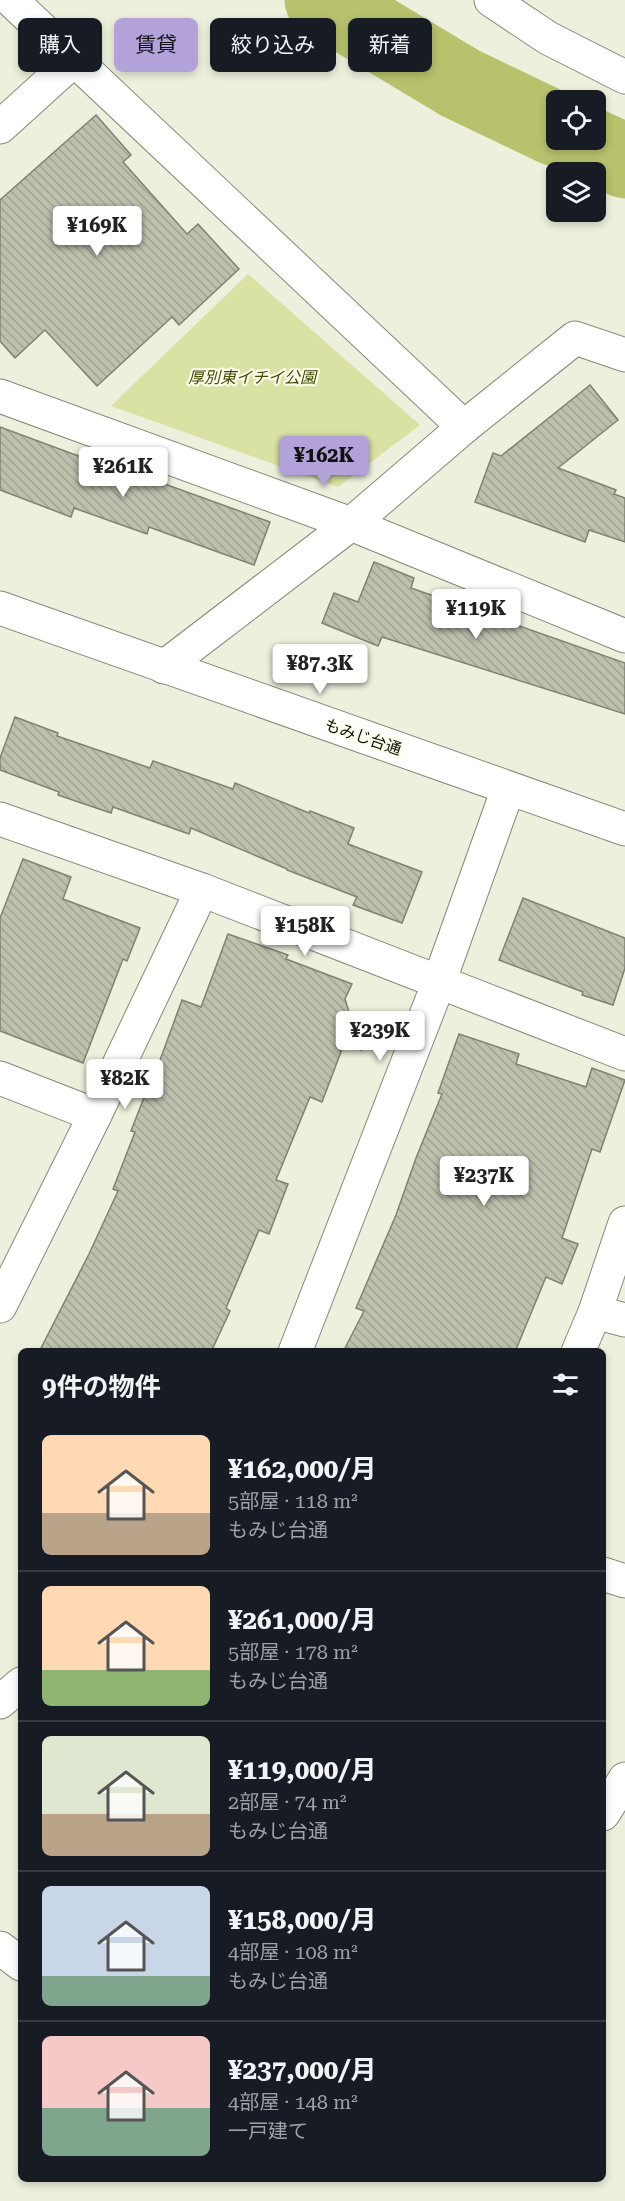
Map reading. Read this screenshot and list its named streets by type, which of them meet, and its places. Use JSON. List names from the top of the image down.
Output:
{
  "streets": {
    "street": ["もみじ台通"]
  },
  "parks": ["厚別東イチイ公園"],
  "page": {
    "chip": [
      "購入",
      "賃貸",
      "絞り込み",
      "新着"
    ],
    "price": [
      "¥169K",
      "¥162K",
      "¥261K",
      "¥119K",
      "¥87.3K",
      "¥158K",
      "¥239K",
      "¥82K",
      "¥237K"
    ],
    "heading": "9件の物件",
    "list": [
      {
        "name": "¥162,000/月",
        "note": "5部屋 · 118 m² · もみじ台通"
      },
      {
        "name": "¥261,000/月",
        "note": "5部屋 · 178 m² · もみじ台通"
      },
      {
        "name": "¥119,000/月",
        "note": "2部屋 · 74 m² · もみじ台通"
      },
      {
        "name": "¥158,000/月",
        "note": "4部屋 · 108 m² · もみじ台通"
      },
      {
        "name": "¥237,000/月",
        "note": "4部屋 · 148 m² · 一戸建て"
      }
    ]
  }
}
